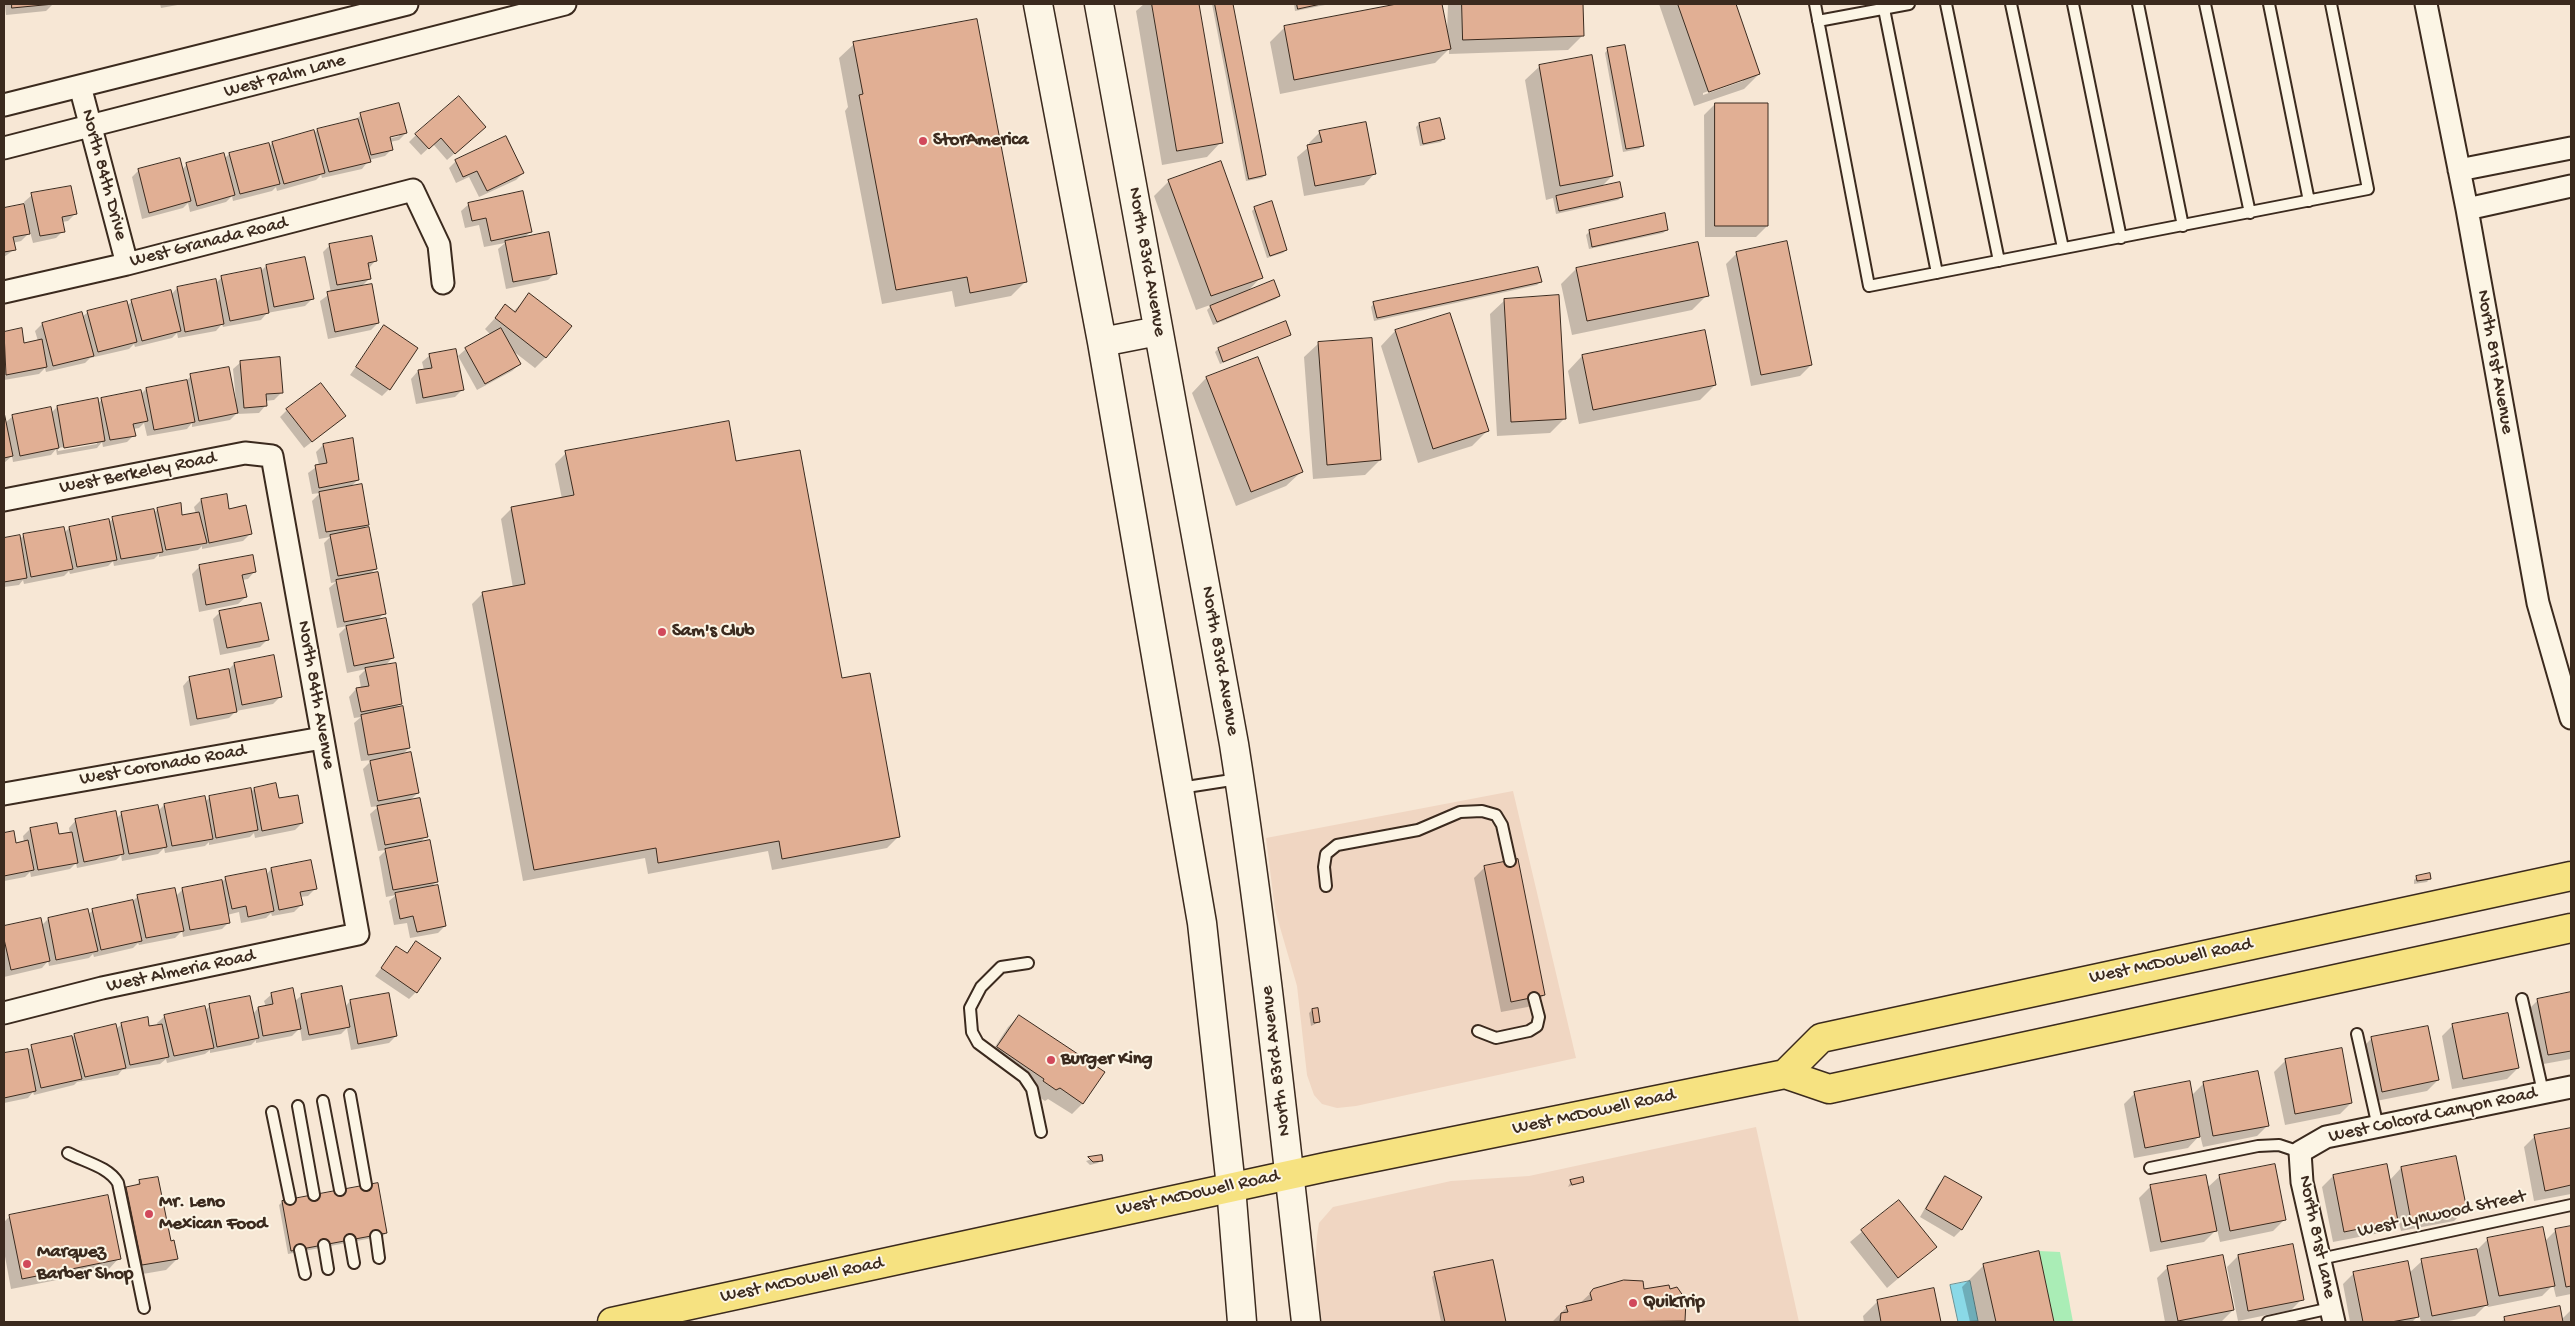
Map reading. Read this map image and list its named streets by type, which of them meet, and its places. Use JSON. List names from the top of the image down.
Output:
{
  "streets": {
    "main road": ["North 83rd Avenue", "West McDowell Road"],
    "street": [
      "West Palm Lane",
      "North 84th Drive",
      "West Granada Road",
      "North 81st Avenue",
      "West Berkeley Road",
      "North 84th Avenue",
      "West Coronado Road",
      "West Almeria Road",
      "West Colcord Canyon Road",
      "North 81st Lane"
    ],
    "lane": ["West Lynwood Street"]
  },
  "crossings": [
    ["West Palm Lane", "North 84th Drive"],
    ["North 84th Drive", "West Granada Road"],
    ["North 83rd Avenue", "West McDowell Road"],
    ["West Berkeley Road", "North 84th Avenue"],
    ["North 84th Avenue", "West Coronado Road"],
    ["North 84th Avenue", "West Almeria Road"],
    ["West Colcord Canyon Road", "North 81st Lane"],
    ["West Lynwood Street", "North 81st Lane"]
  ],
  "places": [
    "StorAmerica",
    "Sam's Club",
    "Burger King",
    "Mr. Leno Mexican Food",
    "Marquez Barber Shop",
    "QuikTrip"
  ]
}
